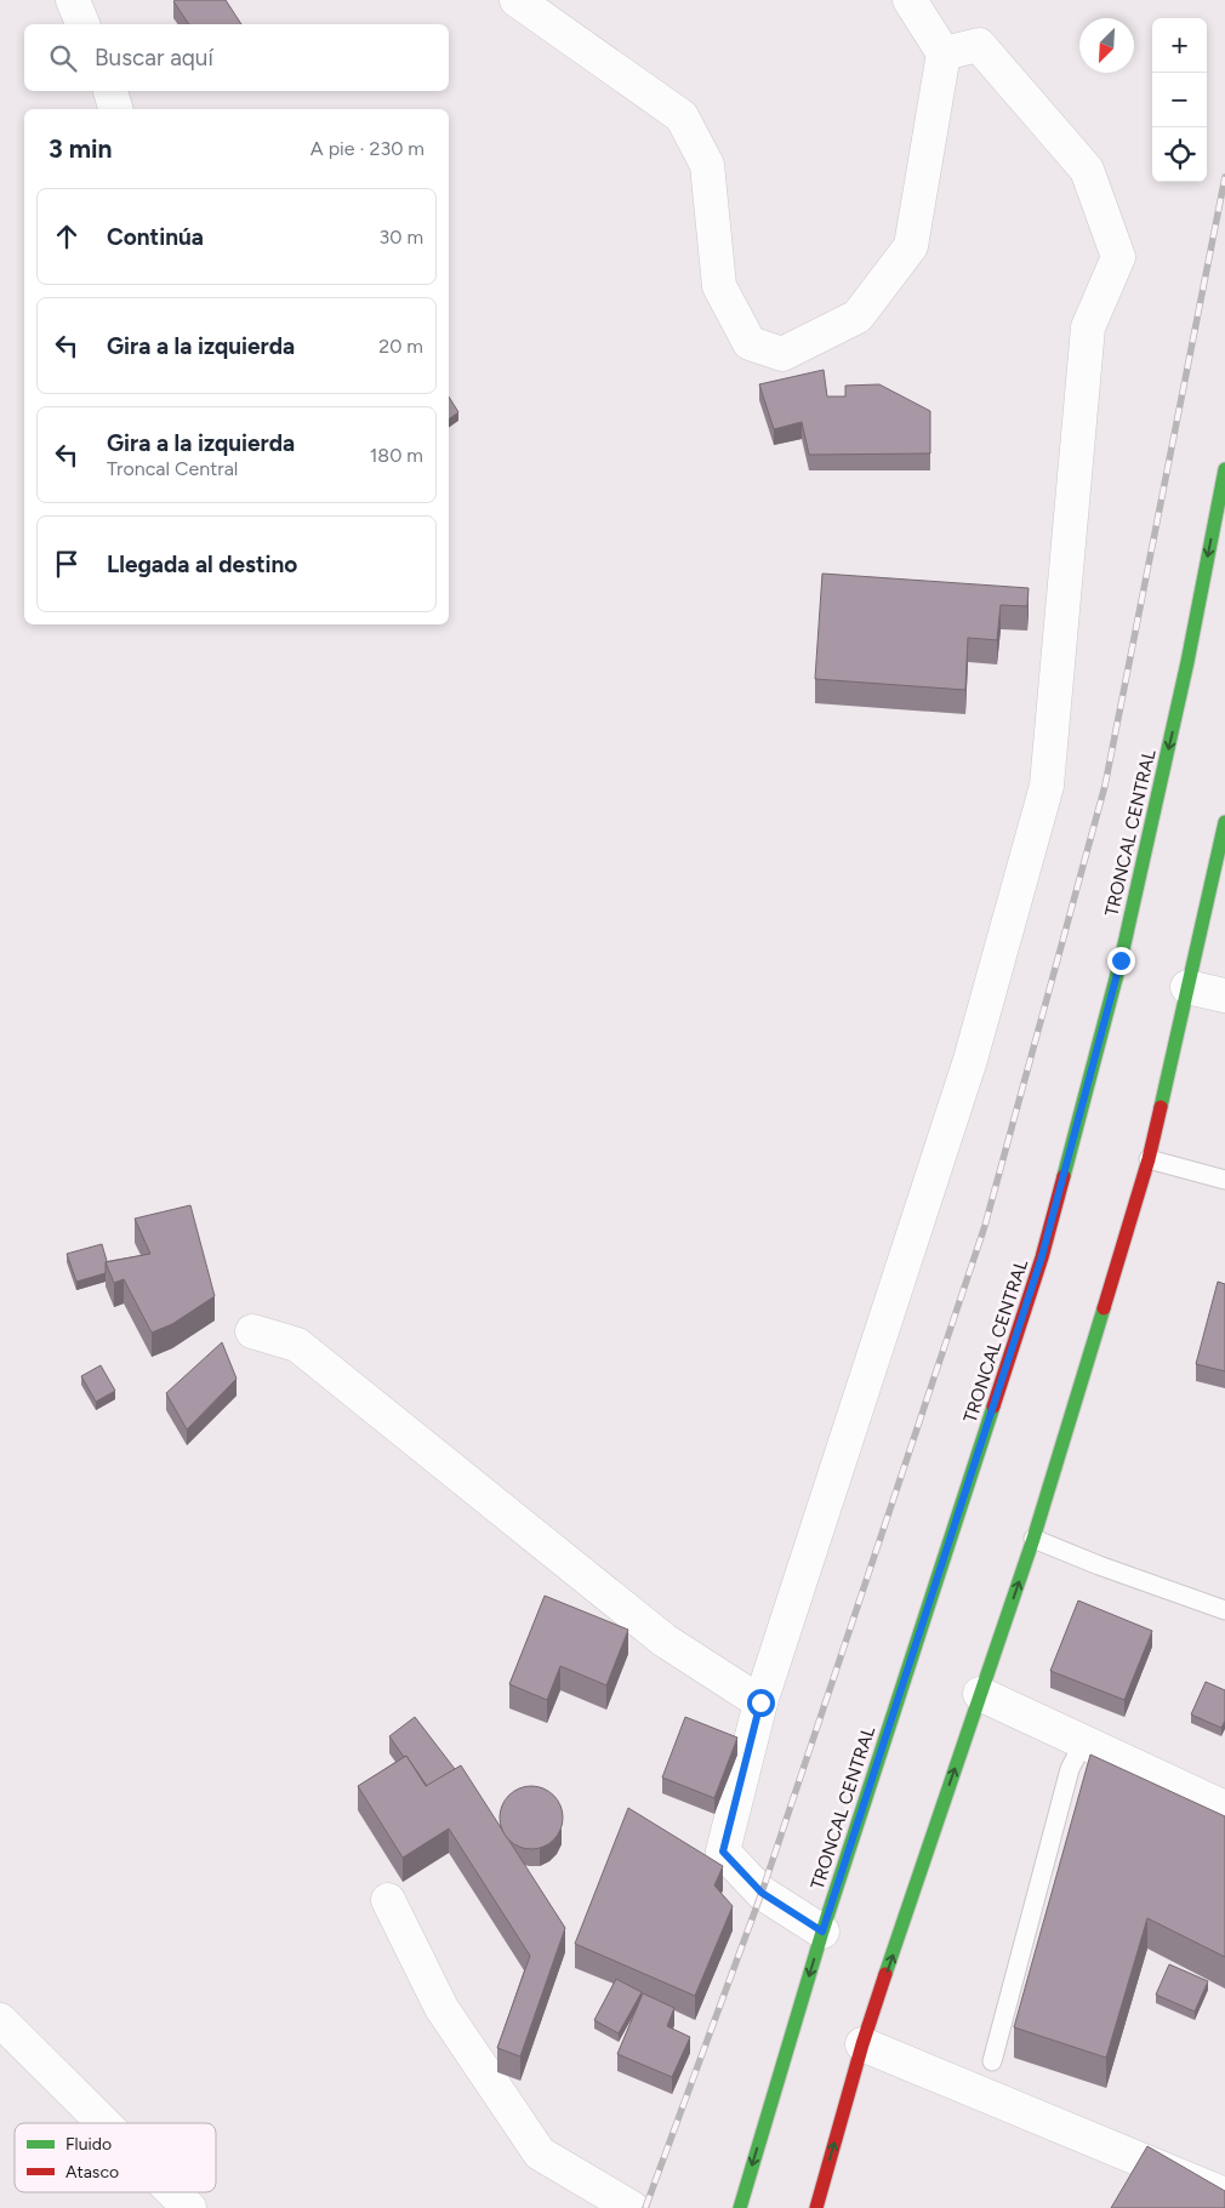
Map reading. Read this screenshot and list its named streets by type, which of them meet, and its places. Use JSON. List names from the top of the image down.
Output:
{
  "streets": {
    "main road": ["TRONCAL CENTRAL"]
  },
  "legend": ["Fluido", "Atasco"],
  "north": "bottom left",
  "page": {
    "map_buttons": ["+", "−"],
    "search": "Buscar aquí",
    "heading": ["3 min", "A pie · 230 m"],
    "list": [
      ["Continúa", "30 m"],
      ["Gira a la izquierda", "20 m"],
      ["Gira a la izquierda", "Troncal Central", "180 m"],
      "Llegada al destino"
    ]
  }
}
